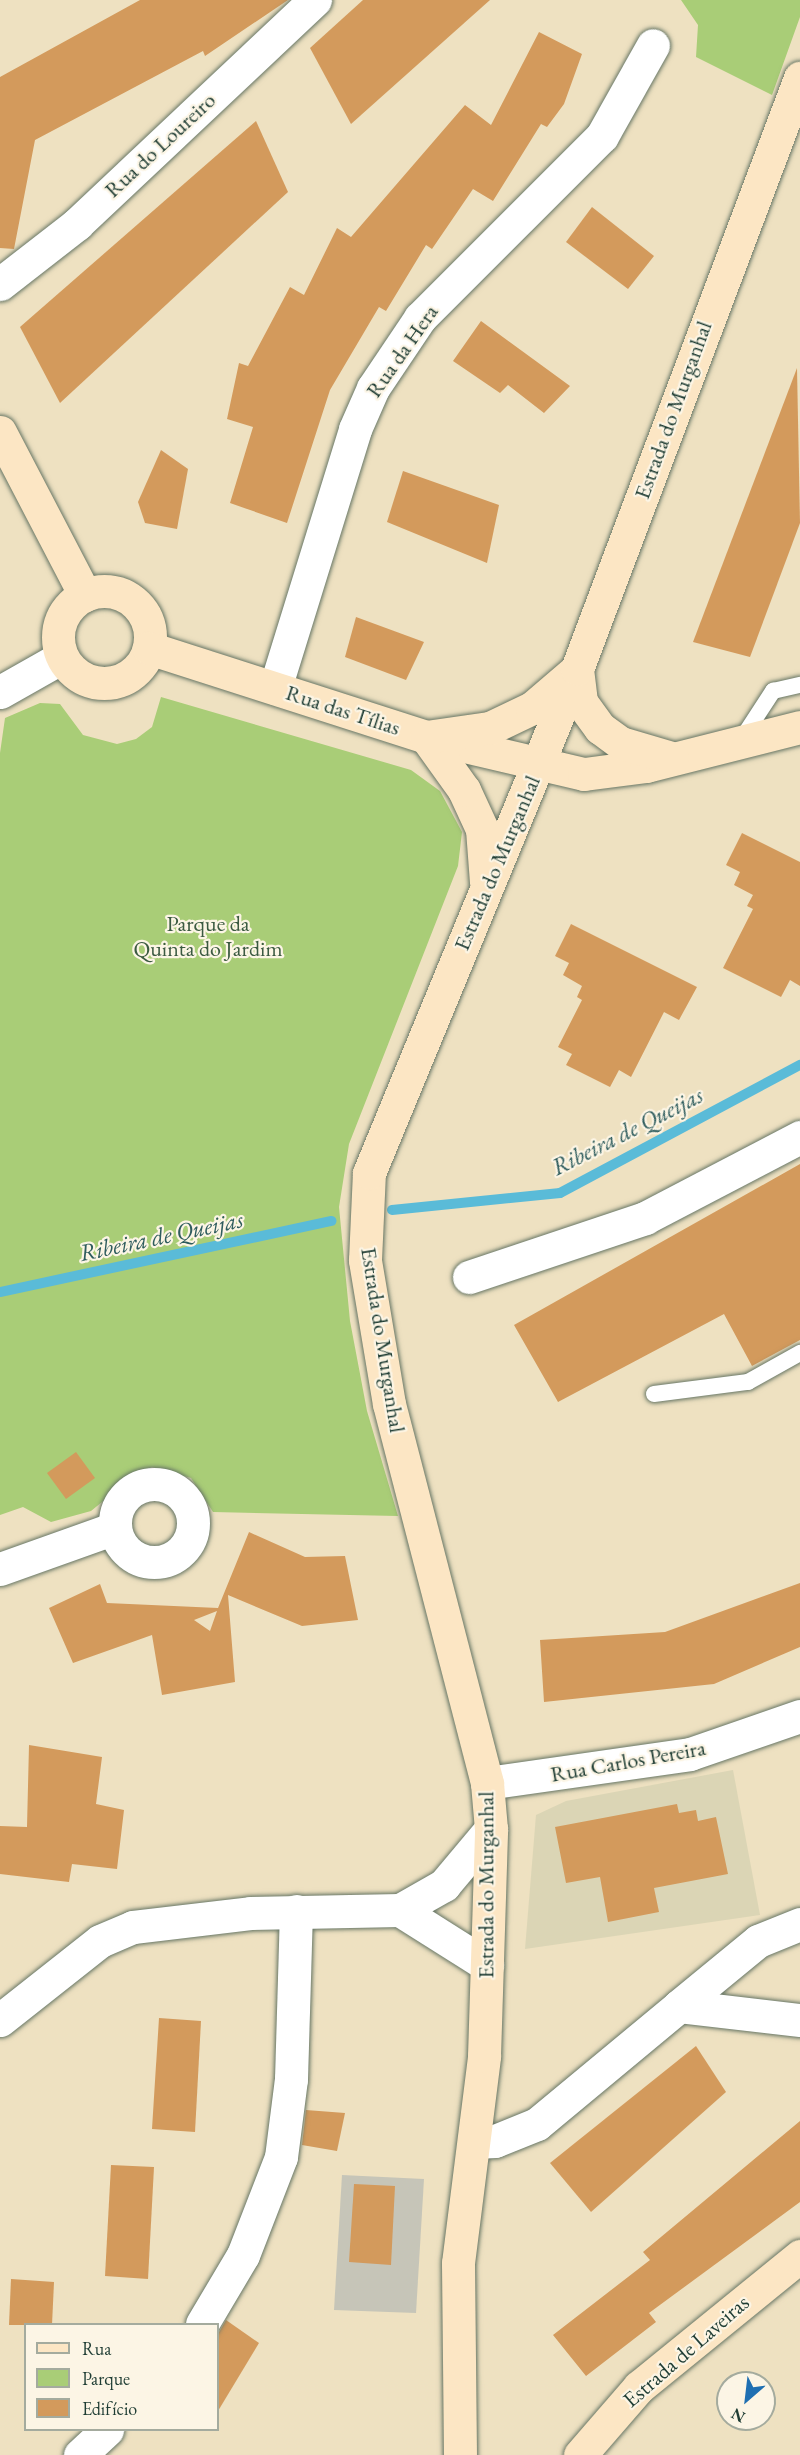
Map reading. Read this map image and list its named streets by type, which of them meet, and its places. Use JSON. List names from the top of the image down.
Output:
{
  "streets": {
    "street": [
      "Rua do Loureiro",
      "Rua da Hera",
      "Estrada do Murganhal",
      "Rua das Tílias",
      "Rua Carlos Pereira",
      "Estrada de Laveiras"
    ]
  },
  "crossings": [
    ["Rua da Hera", "Rua das Tílias"],
    ["Estrada do Murganhal", "Rua das Tílias"],
    ["Estrada do Murganhal", "Rua Carlos Pereira"]
  ],
  "water": ["Ribeira de Queijas"],
  "parks": ["Parque da Quinta do Jardim"],
  "legend": ["Rua", "Parque", "Edifício"],
  "north": "bottom left"
}
